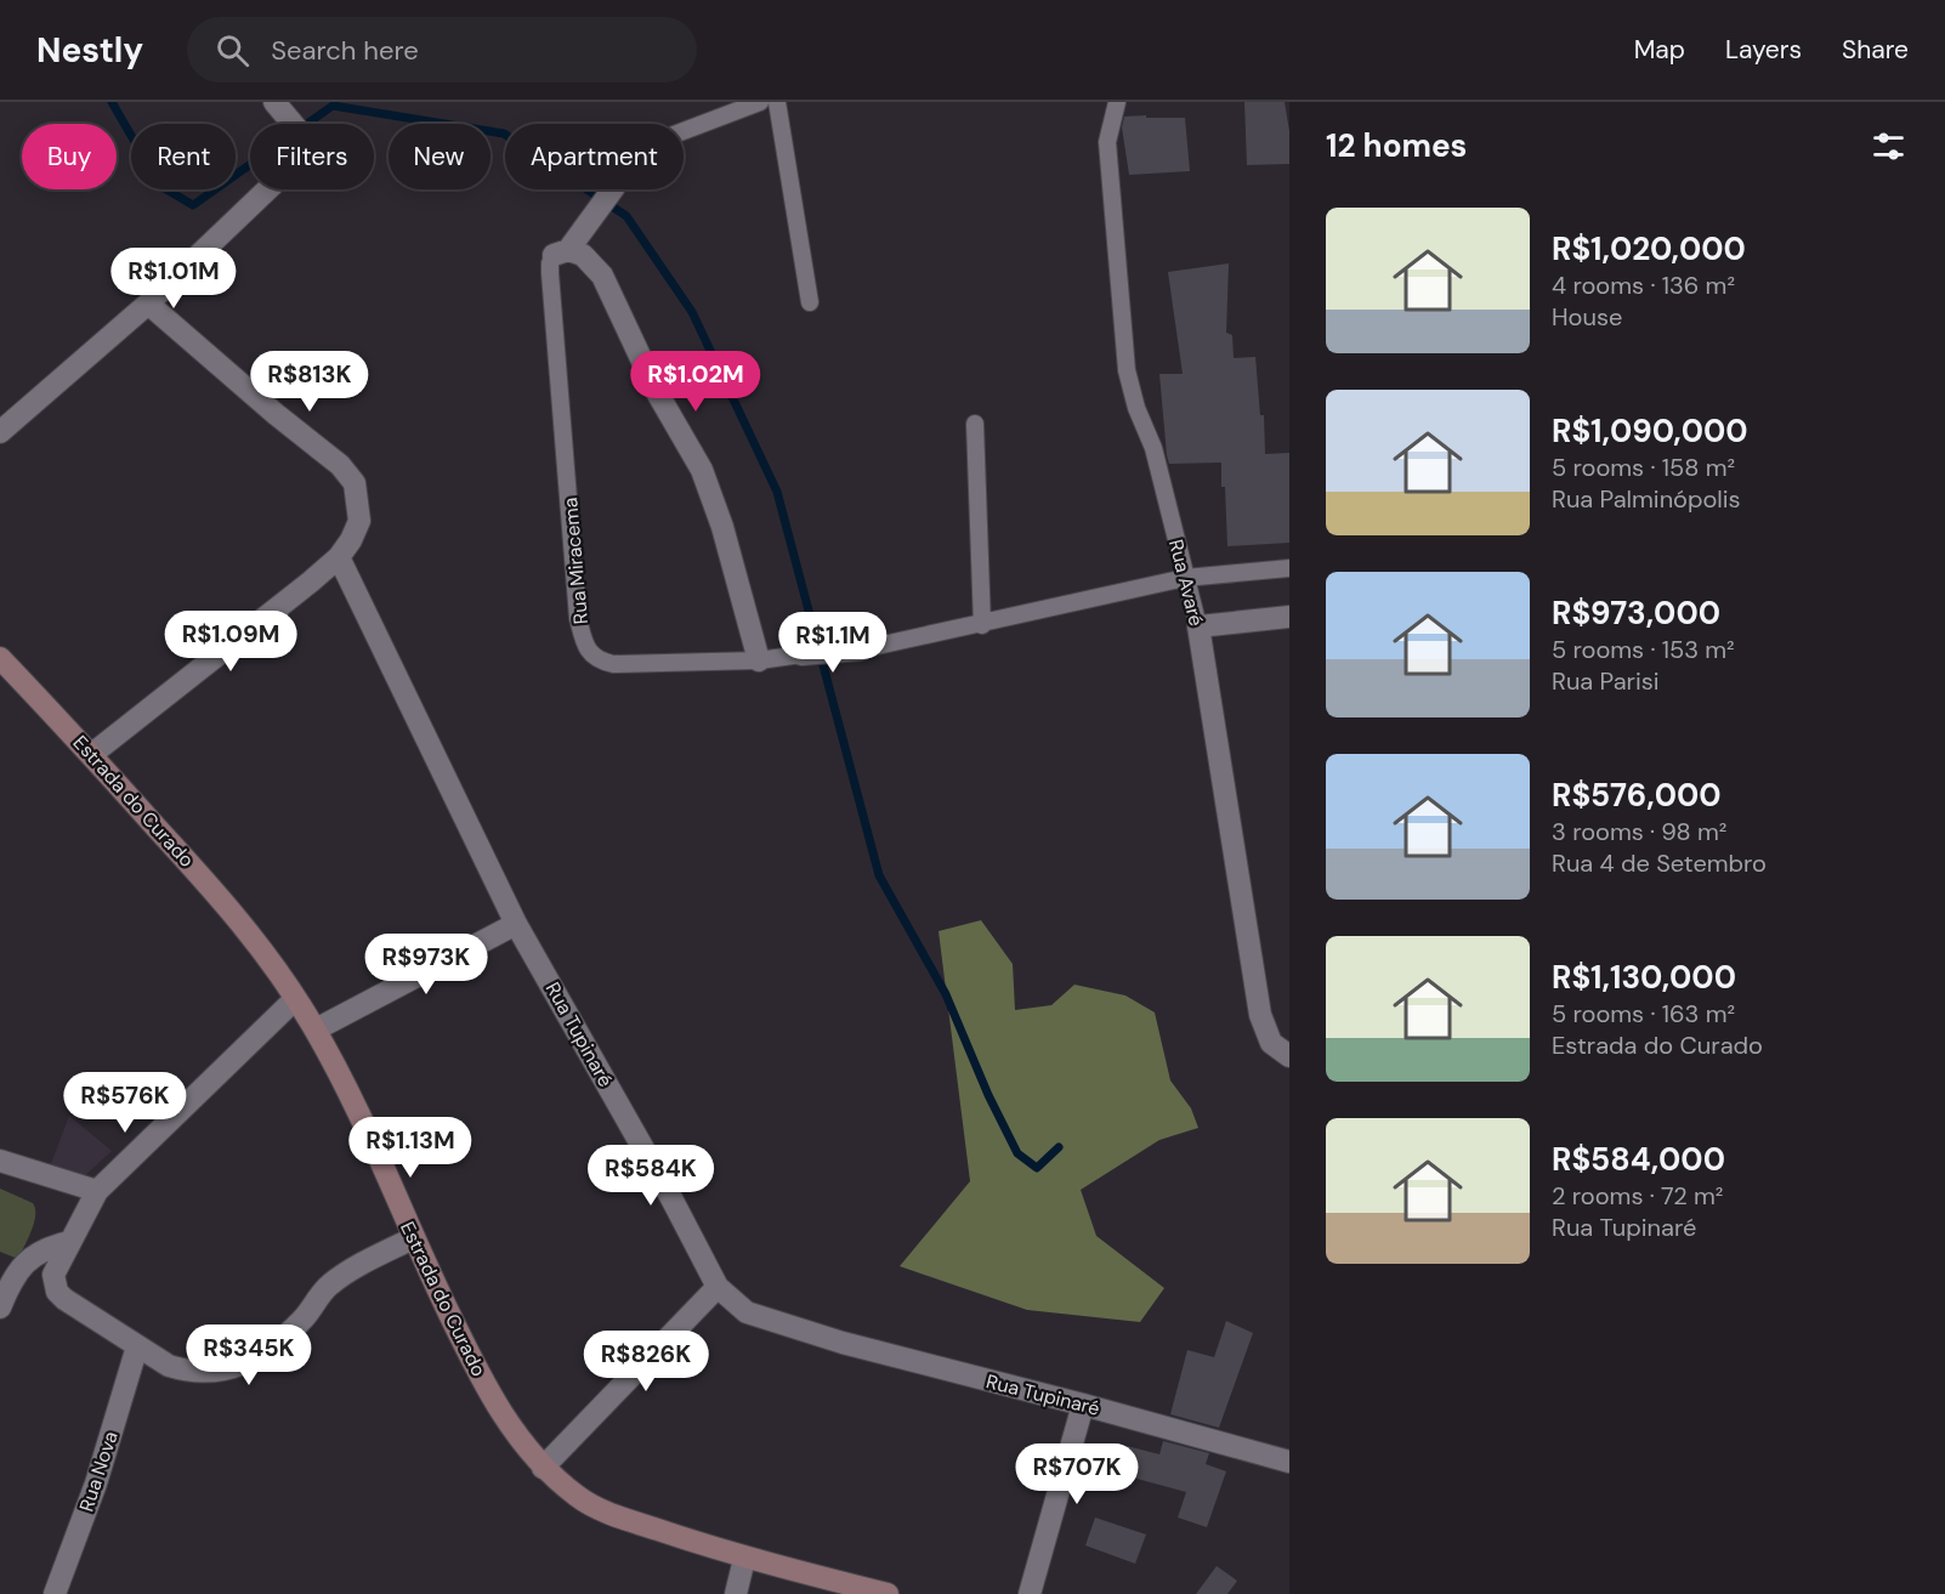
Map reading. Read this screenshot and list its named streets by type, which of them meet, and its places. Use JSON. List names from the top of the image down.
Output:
{
  "streets": {
    "main road": ["Estrada do Curado"],
    "street": [
      "Rua Miracema",
      "Rua Avaré",
      "Rua Tupinaré",
      "Rua Nova"
    ]
  },
  "crossings": [
    ["Rua Miracema", "Rua Avaré"]
  ],
  "page": {
    "header": "Nestly",
    "search": "Search here",
    "nav": ["Map", "Layers", "Share"],
    "heading": "12 homes",
    "chip": [
      "Buy",
      "Rent",
      "Filters",
      "New",
      "Apartment"
    ],
    "list": [
      {
        "name": "R$1,020,000",
        "note": "4 rooms · 136 m² · House"
      },
      {
        "name": "R$1,090,000",
        "note": "5 rooms · 158 m² · Rua Palminópolis"
      },
      {
        "name": "R$973,000",
        "note": "5 rooms · 153 m² · Rua Parisi"
      },
      {
        "name": "R$576,000",
        "note": "3 rooms · 98 m² · Rua 4 de Setembro"
      },
      {
        "name": "R$1,130,000",
        "note": "5 rooms · 163 m² · Estrada do Curado"
      },
      {
        "name": "R$584,000",
        "note": "2 rooms · 72 m² · Rua Tupinaré"
      }
    ],
    "price": [
      "R$1.01M",
      "R$813K",
      "R$1.02M",
      "R$1.09M",
      "R$1.1M",
      "R$973K",
      "R$576K",
      "R$1.13M",
      "R$584K",
      "R$345K",
      "R$826K",
      "R$707K"
    ]
  }
}
